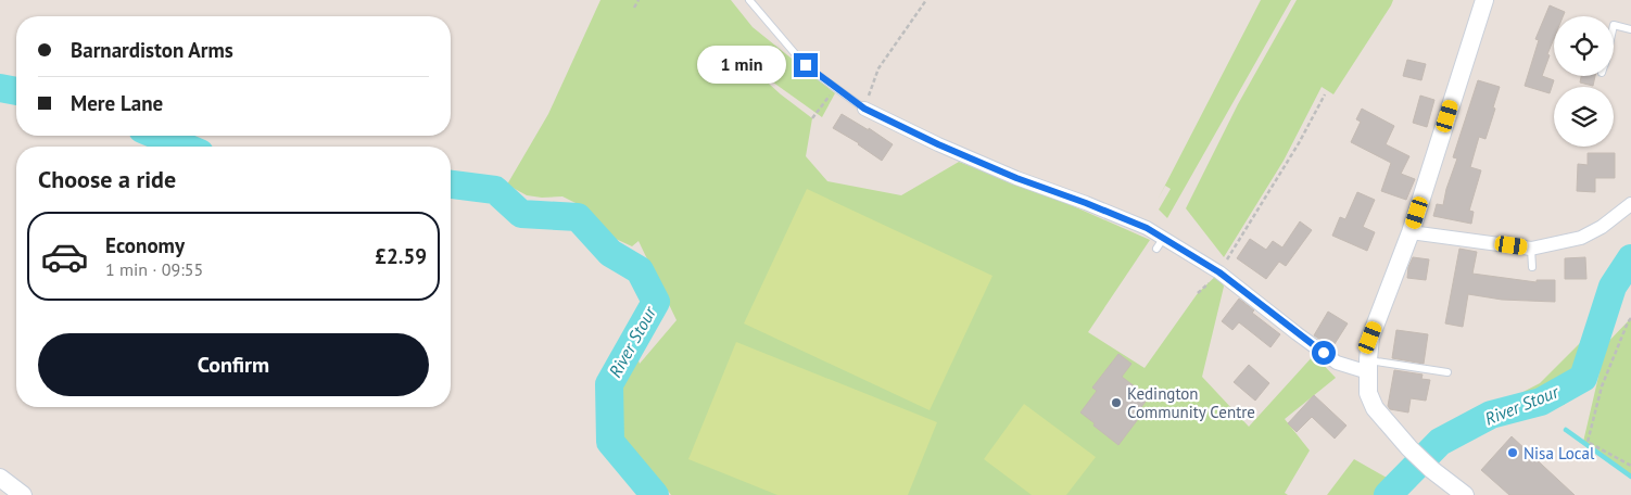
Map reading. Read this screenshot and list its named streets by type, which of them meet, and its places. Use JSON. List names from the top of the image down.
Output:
{
  "water": ["River Stour"],
  "places": ["Kedington Community Centre", "Nisa Local"],
  "page": {
    "banner": ["Barnardiston Arms", "Mere Lane"],
    "bubble": "1 min",
    "heading": "Choose a ride",
    "list": [
      {
        "name": "Economy",
        "note": "1 min · 09:55",
        "value": "£2.59"
      }
    ],
    "buttons": "Confirm"
  }
}
